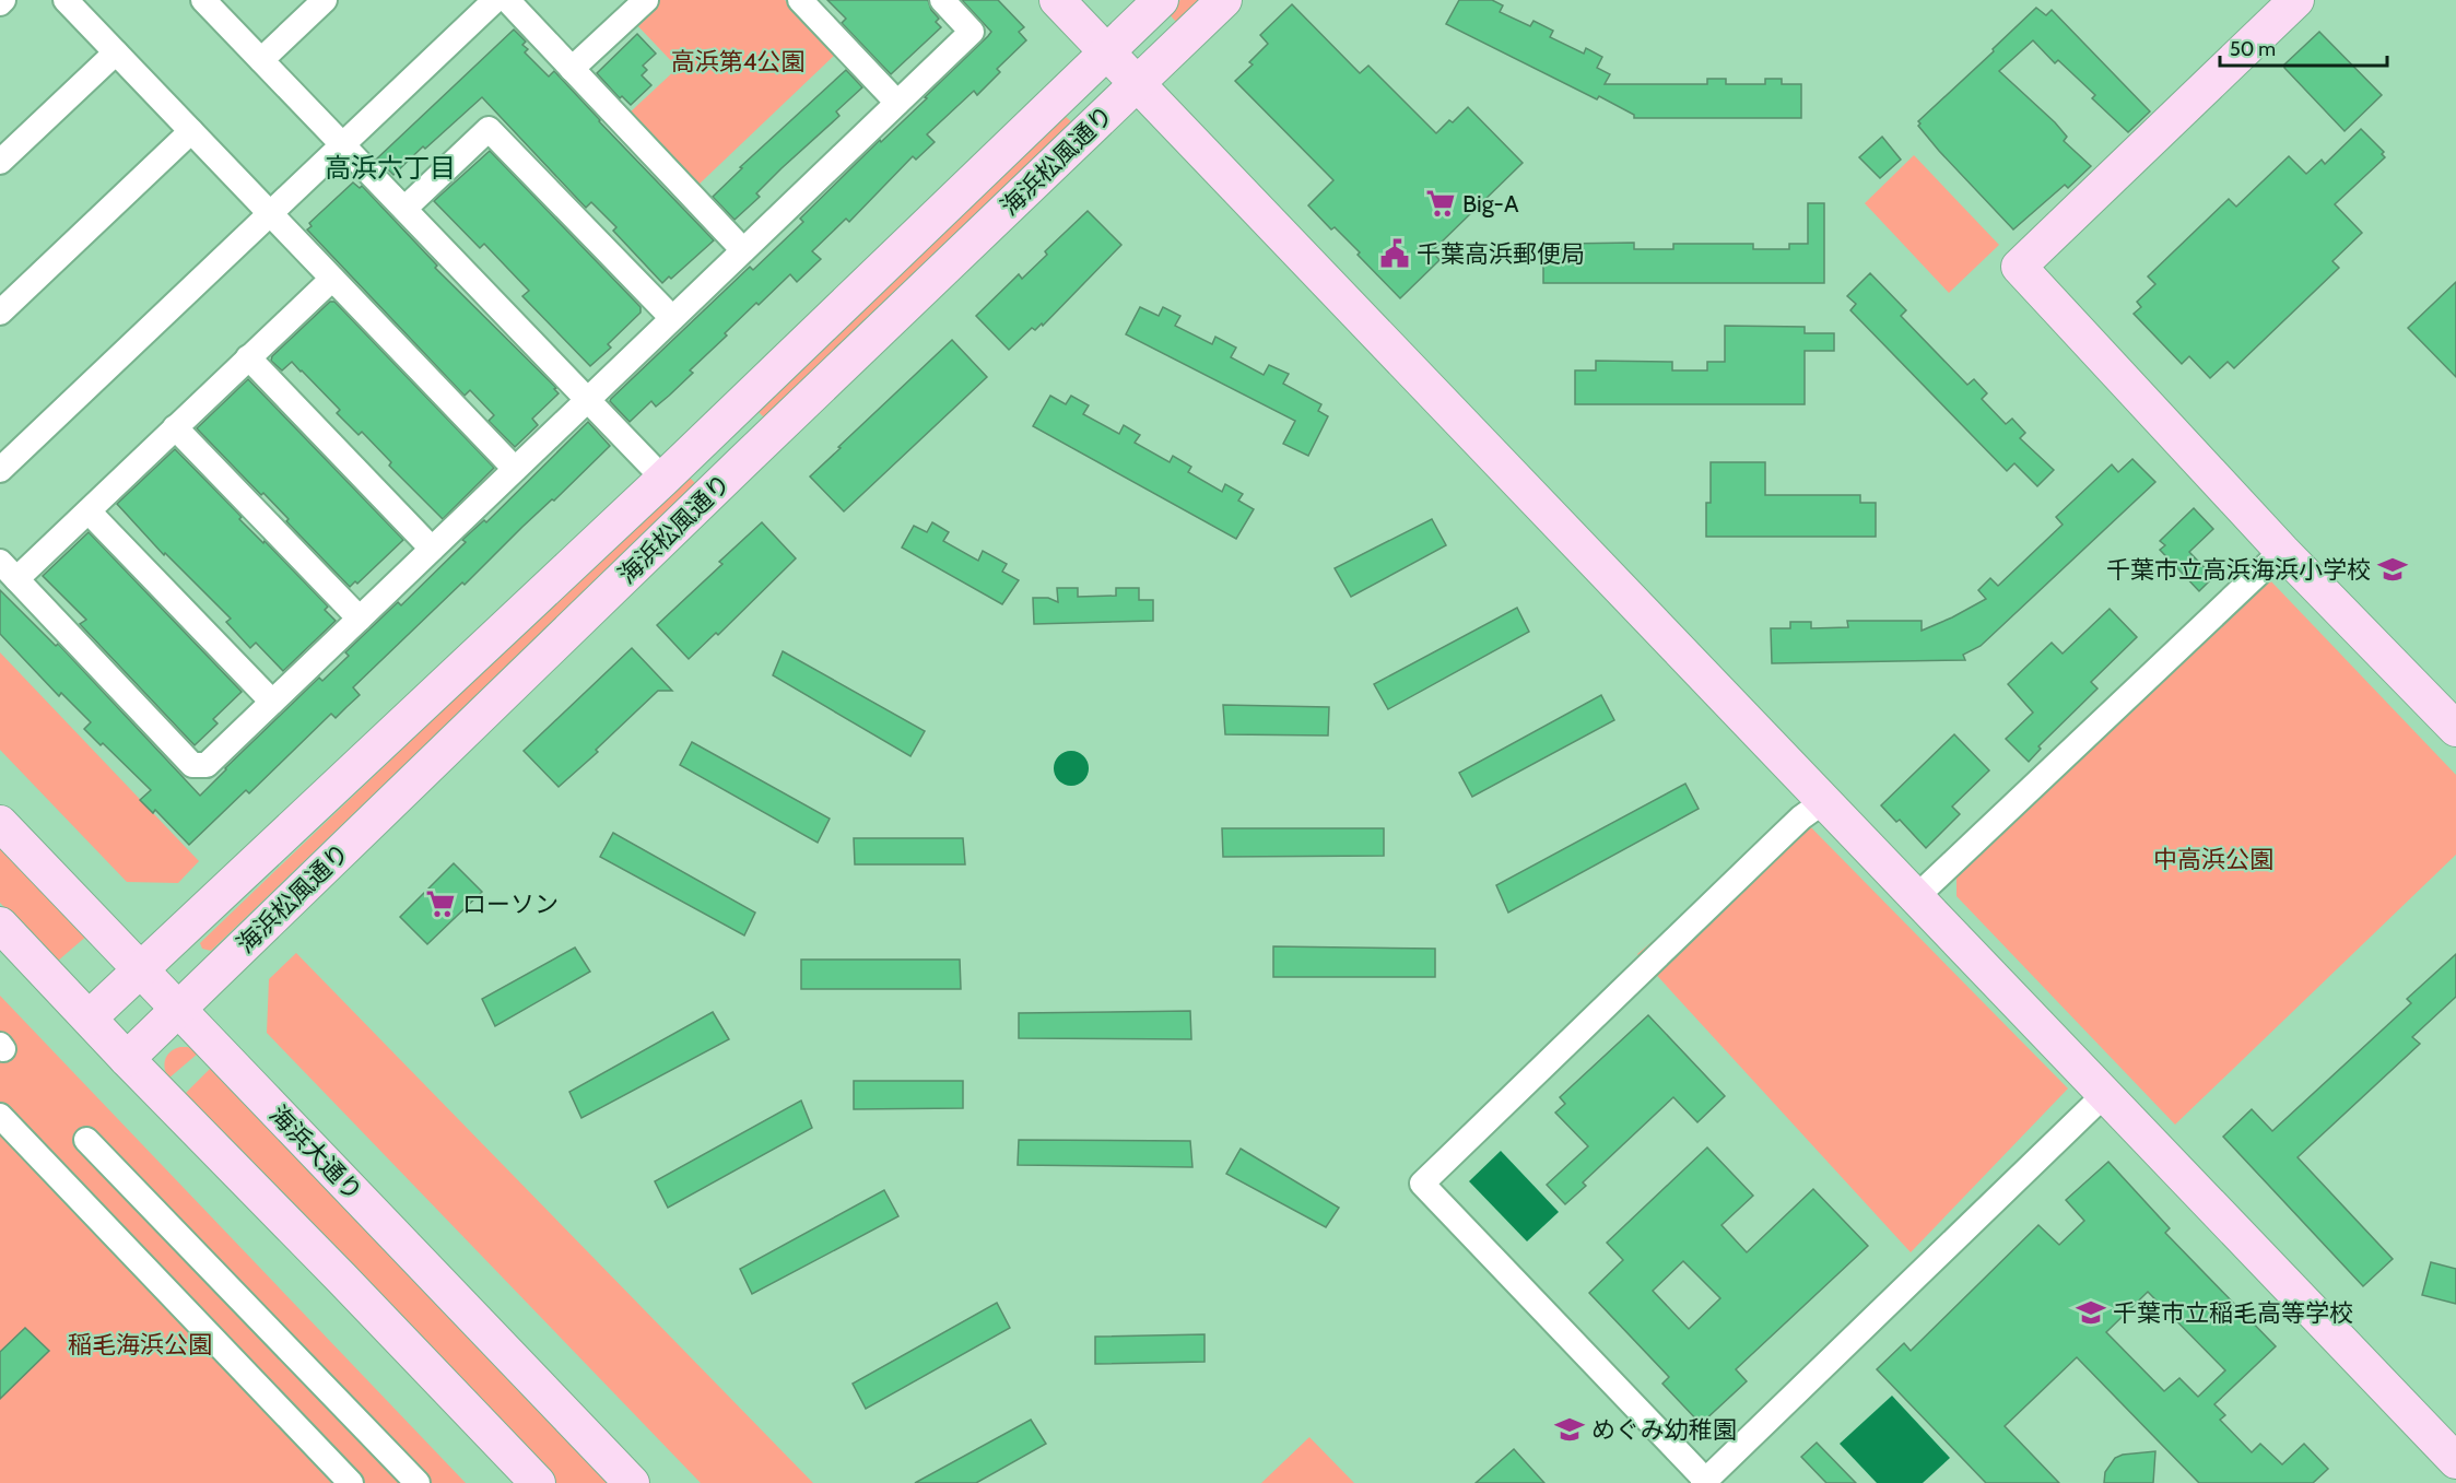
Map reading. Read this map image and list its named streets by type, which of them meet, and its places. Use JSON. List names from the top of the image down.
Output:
{
  "streets": {
    "street": ["海浜松風通り", "海浜大通り"]
  },
  "crossings": [
    ["海浜松風通り", "海浜大通り"]
  ],
  "districts": ["高浜六丁目"],
  "parks": ["高浜第4公園", "中高浜公園", "稲毛海浜公園"],
  "places": {
    "supermarket": ["Big-A", "ローソン"],
    "public building": ["千葉高浜郵便局"],
    "school or university": ["千葉市立高浜海浜小学校", "千葉市立稲毛高等学校", "めぐみ幼稚園"]
  },
  "scale_bar": "50 m"
}
